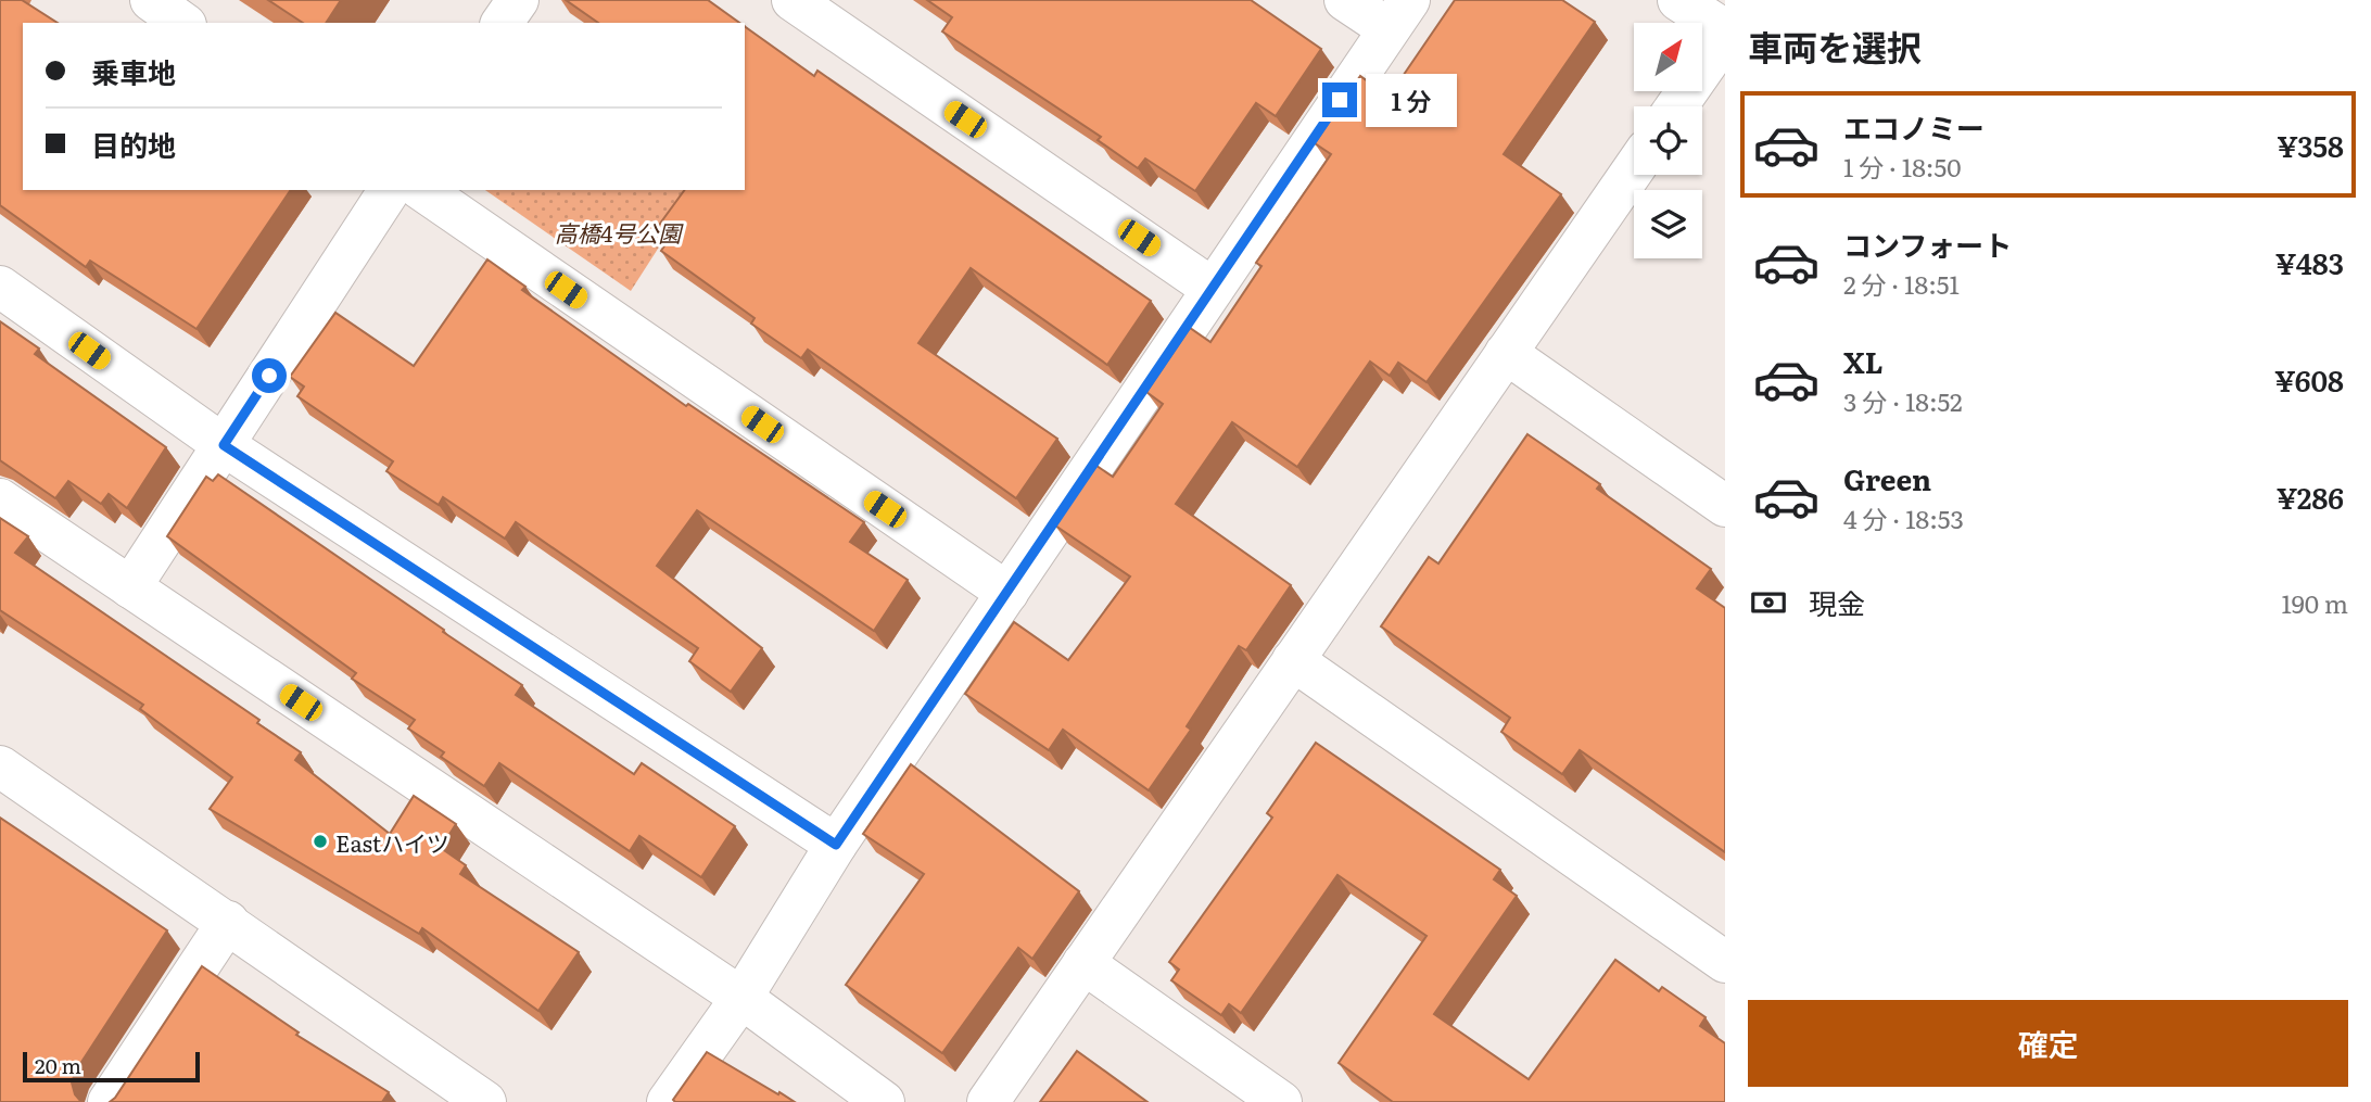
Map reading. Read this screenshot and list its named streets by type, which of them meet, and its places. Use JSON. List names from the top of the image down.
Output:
{
  "parks": ["高橋4号公園"],
  "places": ["Eastハイツ"],
  "scale_bar": "20 m",
  "north": "top right",
  "page": {
    "heading": "車両を選択",
    "banner": ["乗車地", "目的地"],
    "bubble": "1 分",
    "list": [
      {
        "name": "エコノミー",
        "note": "1 分 · 18:50",
        "value": "¥358"
      },
      {
        "name": "コンフォート",
        "note": "2 分 · 18:51",
        "value": "¥483"
      },
      {
        "name": "XL",
        "note": "3 分 · 18:52",
        "value": "¥608"
      },
      {
        "name": "Green",
        "note": "4 分 · 18:53",
        "value": "¥286"
      }
    ],
    "pay": ["現金", "190 m"],
    "buttons": "確定",
    "scale": "20 m"
  }
}
